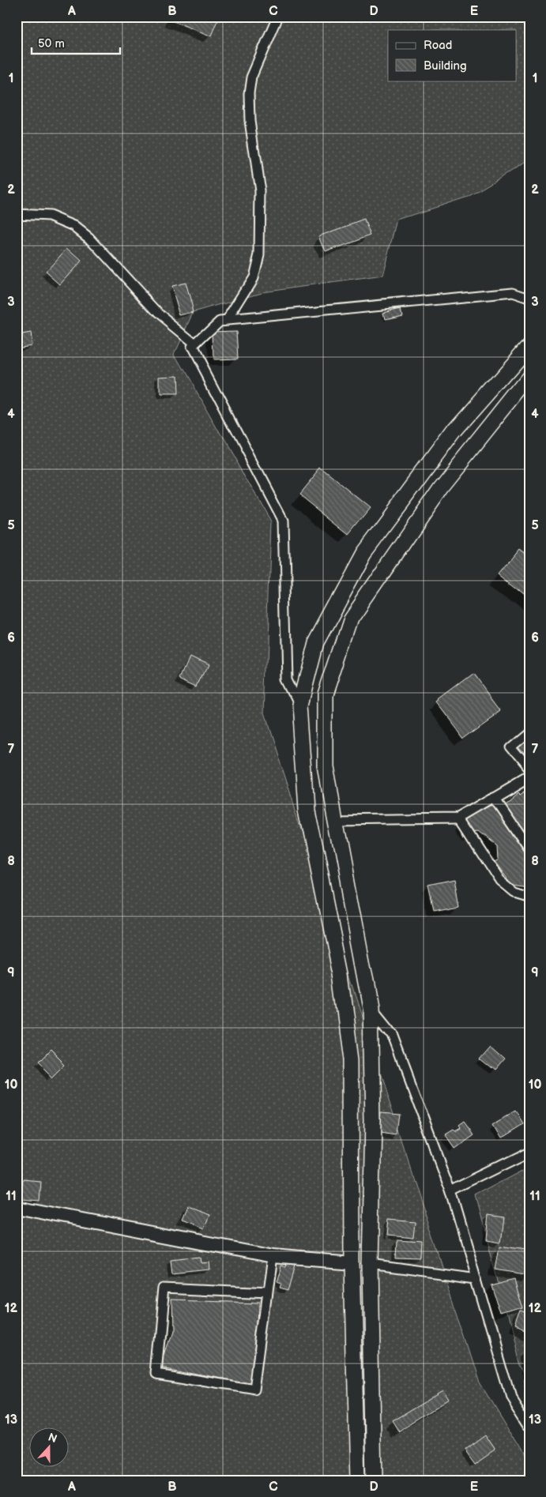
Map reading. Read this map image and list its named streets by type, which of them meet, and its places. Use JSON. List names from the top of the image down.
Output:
{
  "legend": ["Road", "Building"],
  "scale_bar": "50 m",
  "north": "top",
  "grid": {
    "columns": [
      "A",
      "B",
      "C",
      "D",
      "E"
    ],
    "rows": [
      "1",
      "2",
      "3",
      "4",
      "5",
      "6",
      "7",
      "8",
      "9",
      "10",
      "11",
      "12",
      "13"
    ]
  }
}
